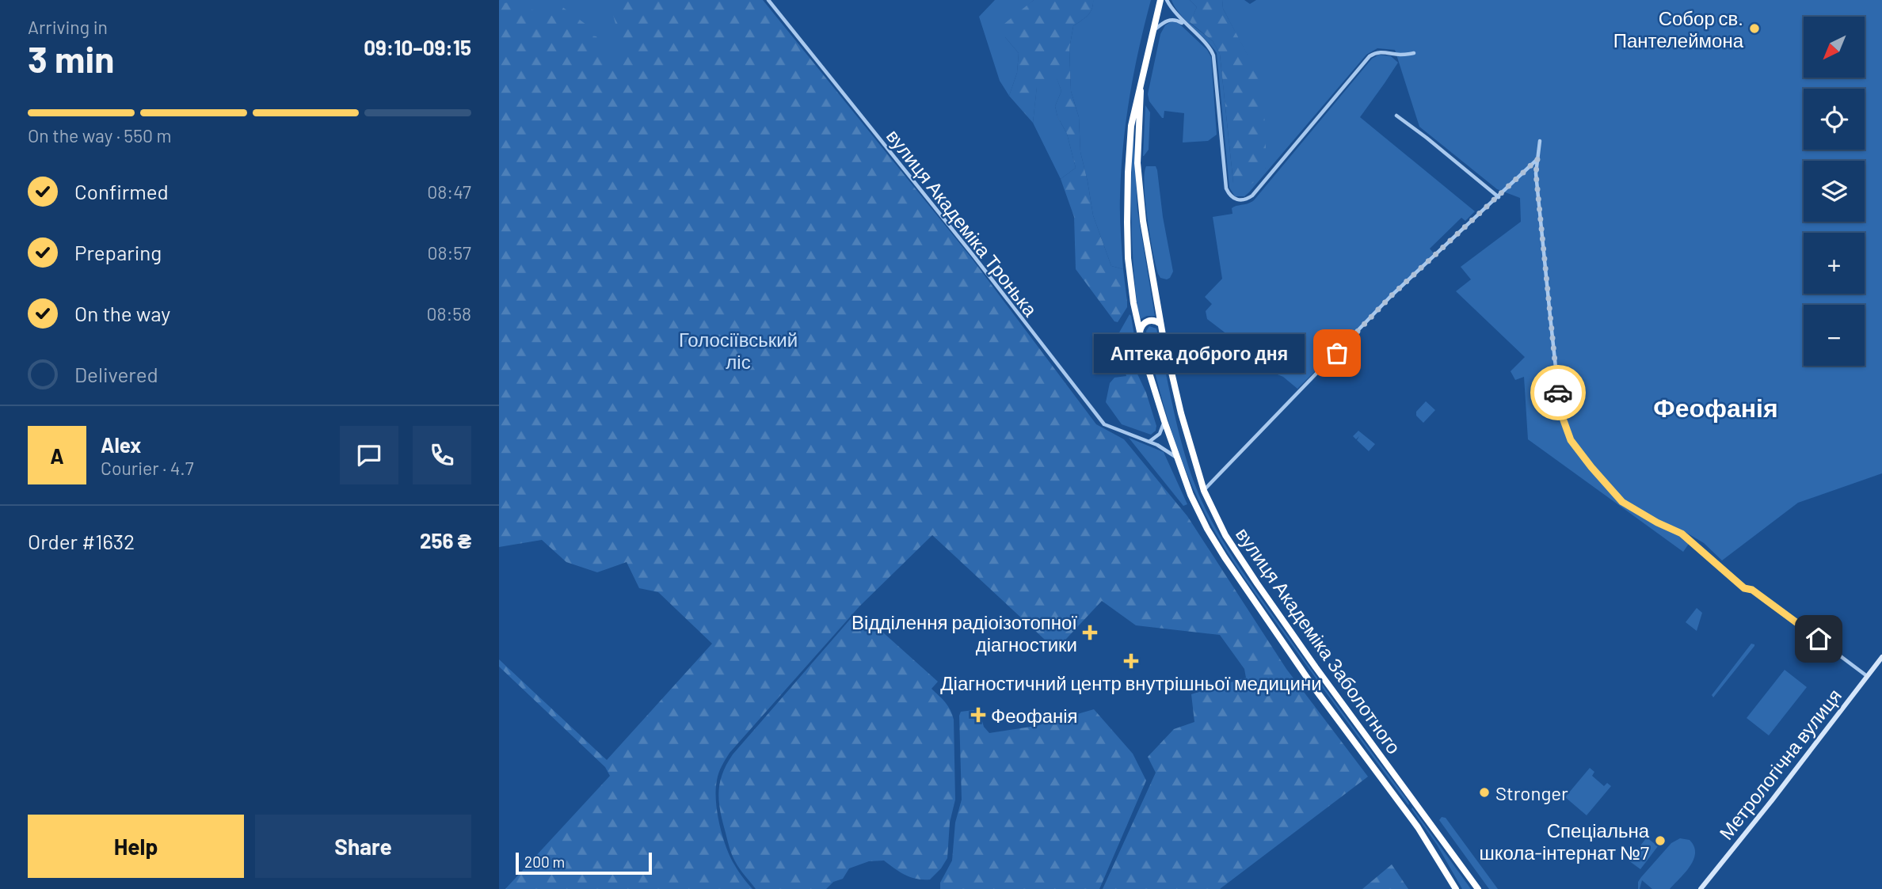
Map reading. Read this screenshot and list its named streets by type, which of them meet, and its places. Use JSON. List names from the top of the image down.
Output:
{
  "streets": {
    "highway": ["вулиця Академіка Заболотного"],
    "street": ["вулиця Академіка Тронька", "Метрологічна вулиця"]
  },
  "crossings": [
    ["вулиця Академіка Тронька", "вулиця Академіка Заболотного"]
  ],
  "districts": ["Феофанія"],
  "parks": ["Голосіївський ліс"],
  "places": {
    "other": [
      "Собор св. Пантелеймона",
      "Аптека доброго дня",
      "Stronger",
      "Спеціальна школа-інтернат №7"
    ],
    "health": ["Відділення радіоізотопної діагностики", "Діагностичний центр внутрішньої медицини", "Феофанія"]
  },
  "scale_bar": "200 m",
  "north": "bottom left",
  "page": {
    "heading": ["3 min", "Arriving in", "09:10–09:15"],
    "panel": [
      "Alex",
      "Courier · 4.7",
      "Order #1632",
      "256 ₴"
    ],
    "map_buttons": ["+", "−"],
    "bar": "On the way · 550 m",
    "list": [
      ["Confirmed", "08:47"],
      ["Preparing", "08:57"],
      ["On the way", "08:58"],
      "Delivered"
    ],
    "bubble": "Аптека доброго дня",
    "round": "A",
    "buttons": ["Help", "Share"],
    "scale": "200 m"
  }
}
